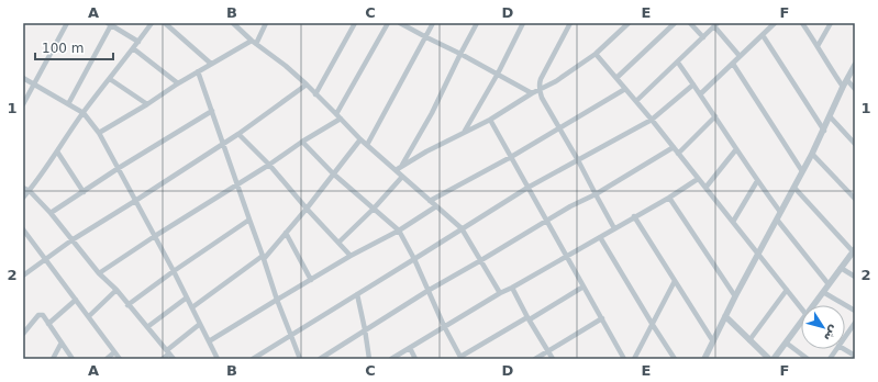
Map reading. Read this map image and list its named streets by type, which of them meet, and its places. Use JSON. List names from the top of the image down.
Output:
{
  "scale_bar": "100 m",
  "north": "bottom right",
  "grid": {
    "columns": [
      "A",
      "B",
      "C",
      "D",
      "E",
      "F"
    ],
    "rows": ["1", "2"]
  }
}
